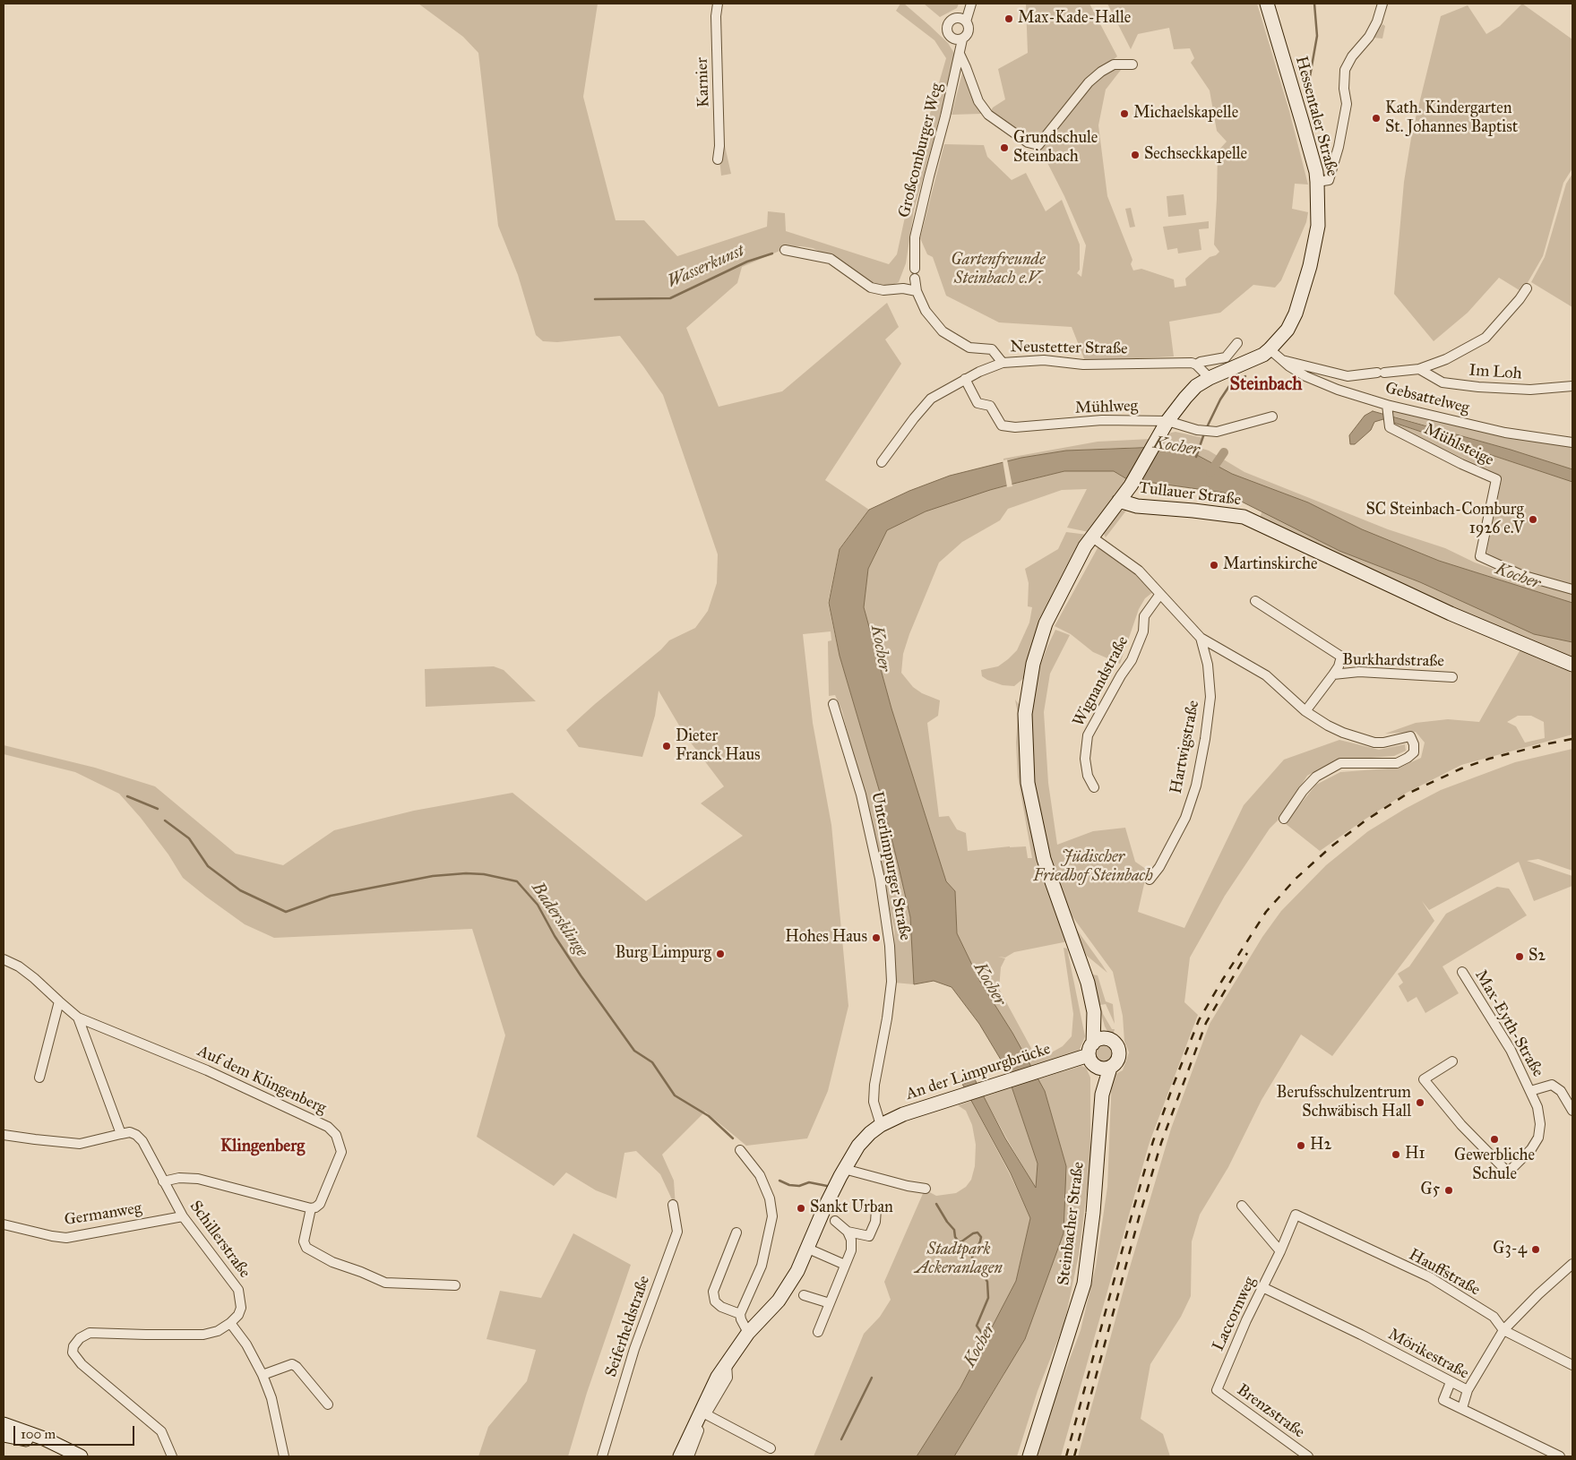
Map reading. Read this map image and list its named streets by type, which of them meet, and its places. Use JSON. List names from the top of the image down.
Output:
{
  "streets": {
    "main road": [
      "Hessentaler Straße",
      "Tullauer Straße",
      "An der Limpurgbrücke",
      "Steinbacher Straße"
    ],
    "street": [
      "Karnier",
      "Großcomburger Weg",
      "Neustetter Straße",
      "Im Loh",
      "Gebsattelweg",
      "Mühlweg",
      "Mühlsteige",
      "Burkhardstraße",
      "Wignandstraße",
      "Hartwigstraße",
      "Unterlimpurger Straße",
      "Max-Eyth-Straße",
      "Auf dem Klingenberg",
      "Germanweg",
      "Schillerstraße",
      "Hauffstraße",
      "Laccornweg",
      "Seiferheldstraße",
      "Mörikestraße",
      "Brenzstraße"
    ]
  },
  "crossings": [
    ["Hessentaler Straße", "Gebsattelweg"],
    ["Hessentaler Straße", "Mühlweg"],
    ["Hessentaler Straße", "Steinbacher Straße"],
    ["Neustetter Straße", "Mühlweg"],
    ["Gebsattelweg", "Mühlsteige"],
    ["Tullauer Straße", "Steinbacher Straße"],
    ["Unterlimpurger Straße", "An der Limpurgbrücke"],
    ["An der Limpurgbrücke", "Steinbacher Straße"],
    ["Germanweg", "Schillerstraße"],
    ["Hauffstraße", "Laccornweg"],
    ["Laccornweg", "Mörikestraße"],
    ["Laccornweg", "Brenzstraße"]
  ],
  "districts": ["Steinbach", "Klingenberg"],
  "water": ["Wasserkunst", "Kocher", "Badersklinge"],
  "parks": ["Gartenfreunde Steinbach e.V.", "Jüdischer Friedhof Steinbach", "Stadtpark Ackeranlagen"],
  "places": [
    "Max-Kade-Halle",
    "Michaelskapelle",
    "Kath. Kindergarten St. Johannes Baptist",
    "Grundschule Steinbach",
    "Sechseckkapelle",
    "SC Steinbach-Comburg 1926 e.V",
    "Martinskirche",
    "Dieter Franck Haus",
    "Hohes Haus",
    "Burg Limpurg",
    "S2",
    "Berufsschulzentrum Schwäbisch Hall",
    "Gewerbliche Schule",
    "H2",
    "H1",
    "G5",
    "Sankt Urban",
    "G3-4"
  ],
  "scale_bar": "100 m"
}
